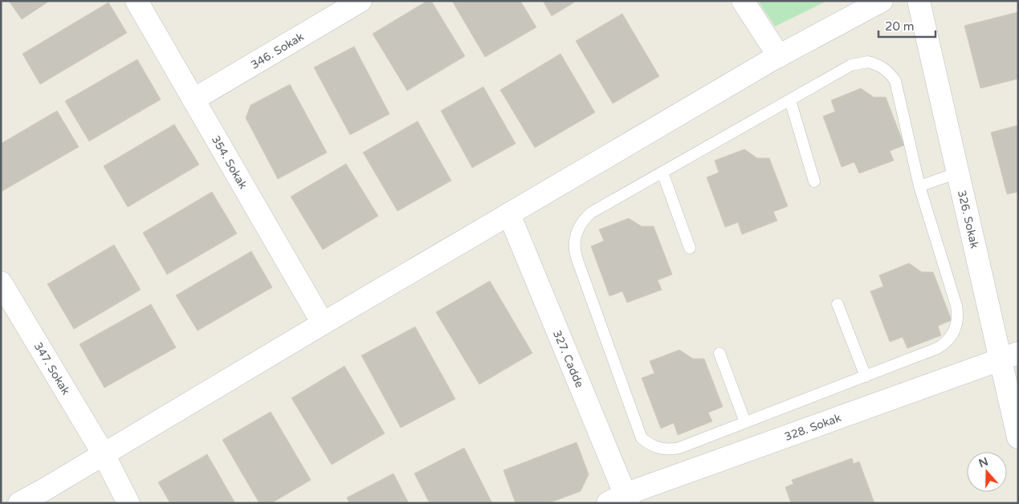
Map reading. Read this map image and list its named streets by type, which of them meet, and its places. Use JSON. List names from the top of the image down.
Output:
{
  "streets": {
    "street": [
      "346. Sokak",
      "354. Sokak",
      "326. Sokak",
      "327. Cadde",
      "347. Sokak",
      "328. Sokak"
    ]
  },
  "crossings": [
    ["346. Sokak", "354. Sokak"],
    ["326. Sokak", "328. Sokak"],
    ["327. Cadde", "328. Sokak"]
  ],
  "scale_bar": "20 m",
  "north": "top"
}
